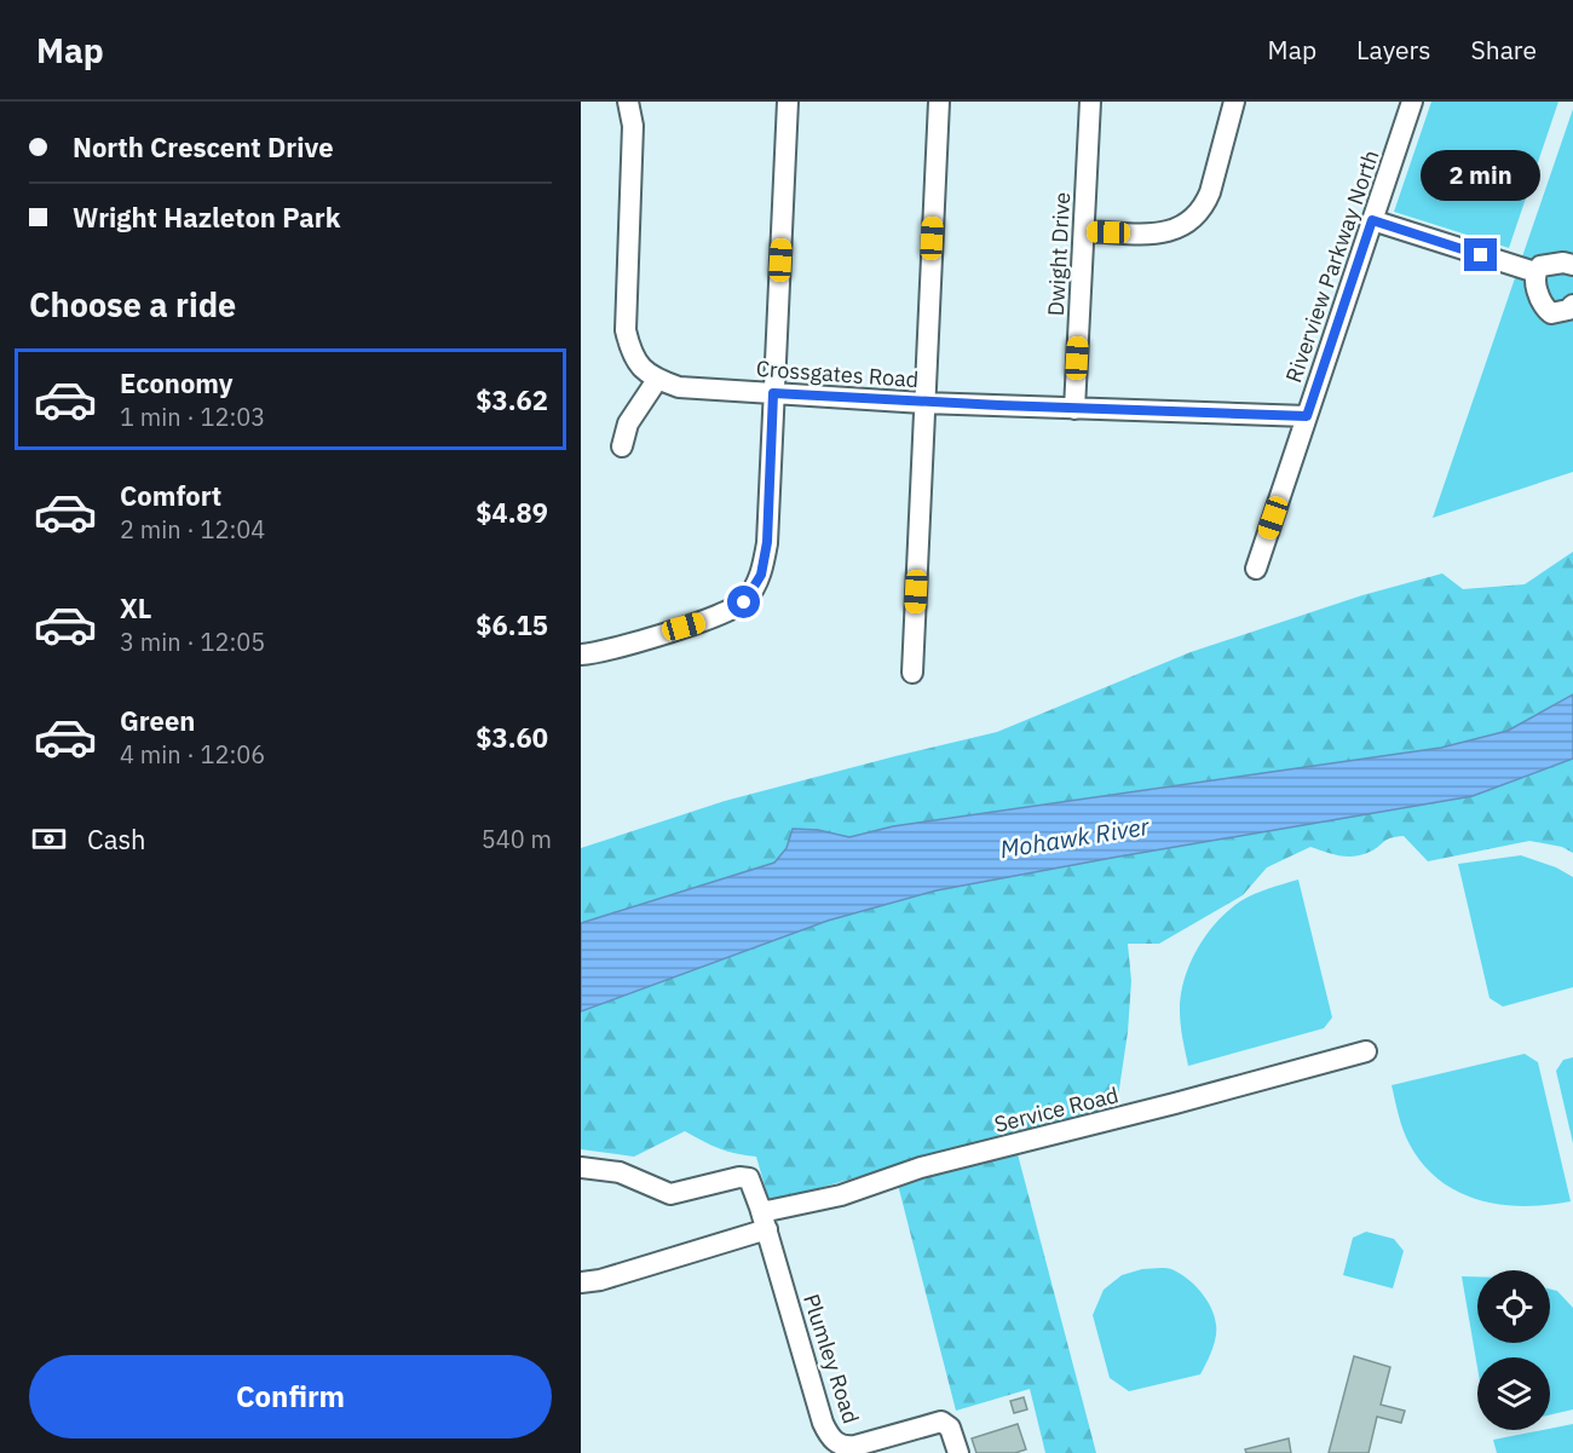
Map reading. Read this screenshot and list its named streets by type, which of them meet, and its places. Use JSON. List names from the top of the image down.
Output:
{
  "streets": {
    "street": [
      "Dwight Drive",
      "Riverview Parkway North",
      "Crossgates Road",
      "Service Road",
      "Plumley Road"
    ]
  },
  "crossings": [
    ["Dwight Drive", "Crossgates Road"],
    ["Riverview Parkway North", "Crossgates Road"],
    ["Service Road", "Plumley Road"]
  ],
  "water": ["Mohawk River"],
  "page": {
    "header": "Map",
    "nav": ["Map", "Layers", "Share"],
    "banner": ["North Crescent Drive", "Wright Hazleton Park"],
    "bubble": "2 min",
    "heading": "Choose a ride",
    "list": [
      {
        "name": "Economy",
        "note": "1 min · 12:03",
        "value": "$3.62"
      },
      {
        "name": "Comfort",
        "note": "2 min · 12:04",
        "value": "$4.89"
      },
      {
        "name": "XL",
        "note": "3 min · 12:05",
        "value": "$6.15"
      },
      {
        "name": "Green",
        "note": "4 min · 12:06",
        "value": "$3.60"
      }
    ],
    "pay": ["Cash", "540 m"],
    "buttons": "Confirm"
  }
}
